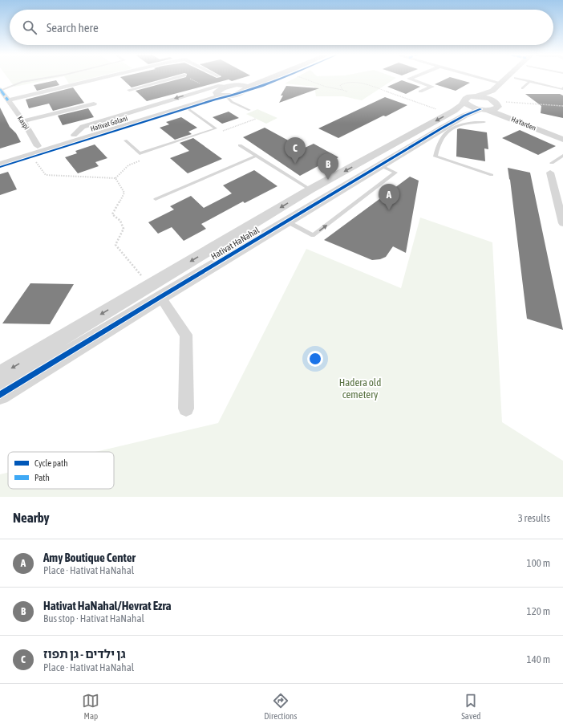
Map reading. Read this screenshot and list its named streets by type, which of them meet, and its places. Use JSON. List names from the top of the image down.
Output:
{
  "streets": {
    "street": [
      "Kaspi",
      "Hativat Golani",
      "HaYarden",
      "Hativat HaNahal"
    ]
  },
  "crossings": [
    ["Kaspi", "Hativat Golani"],
    ["HaYarden", "Hativat HaNahal"]
  ],
  "parks": ["Hadera old cemetery"],
  "legend": ["Cycle path", "Path"],
  "page": {
    "search": "Search here",
    "pins": ["C", "B", "A"],
    "heading": ["Nearby", "3 results"],
    "list": [
      {
        "mark": "A",
        "name": "Amy Boutique Center",
        "note": "Place · Hativat HaNahal",
        "value": "100 m"
      },
      {
        "mark": "B",
        "name": "Hativat HaNahal/Hevrat Ezra",
        "note": "Bus stop · Hativat HaNahal",
        "value": "120 m"
      },
      {
        "mark": "C",
        "name": "גן ילדים - גן תפוז",
        "note": "Place · Hativat HaNahal",
        "value": "140 m"
      }
    ],
    "nav": ["Map", "Directions", "Saved"]
  }
}
